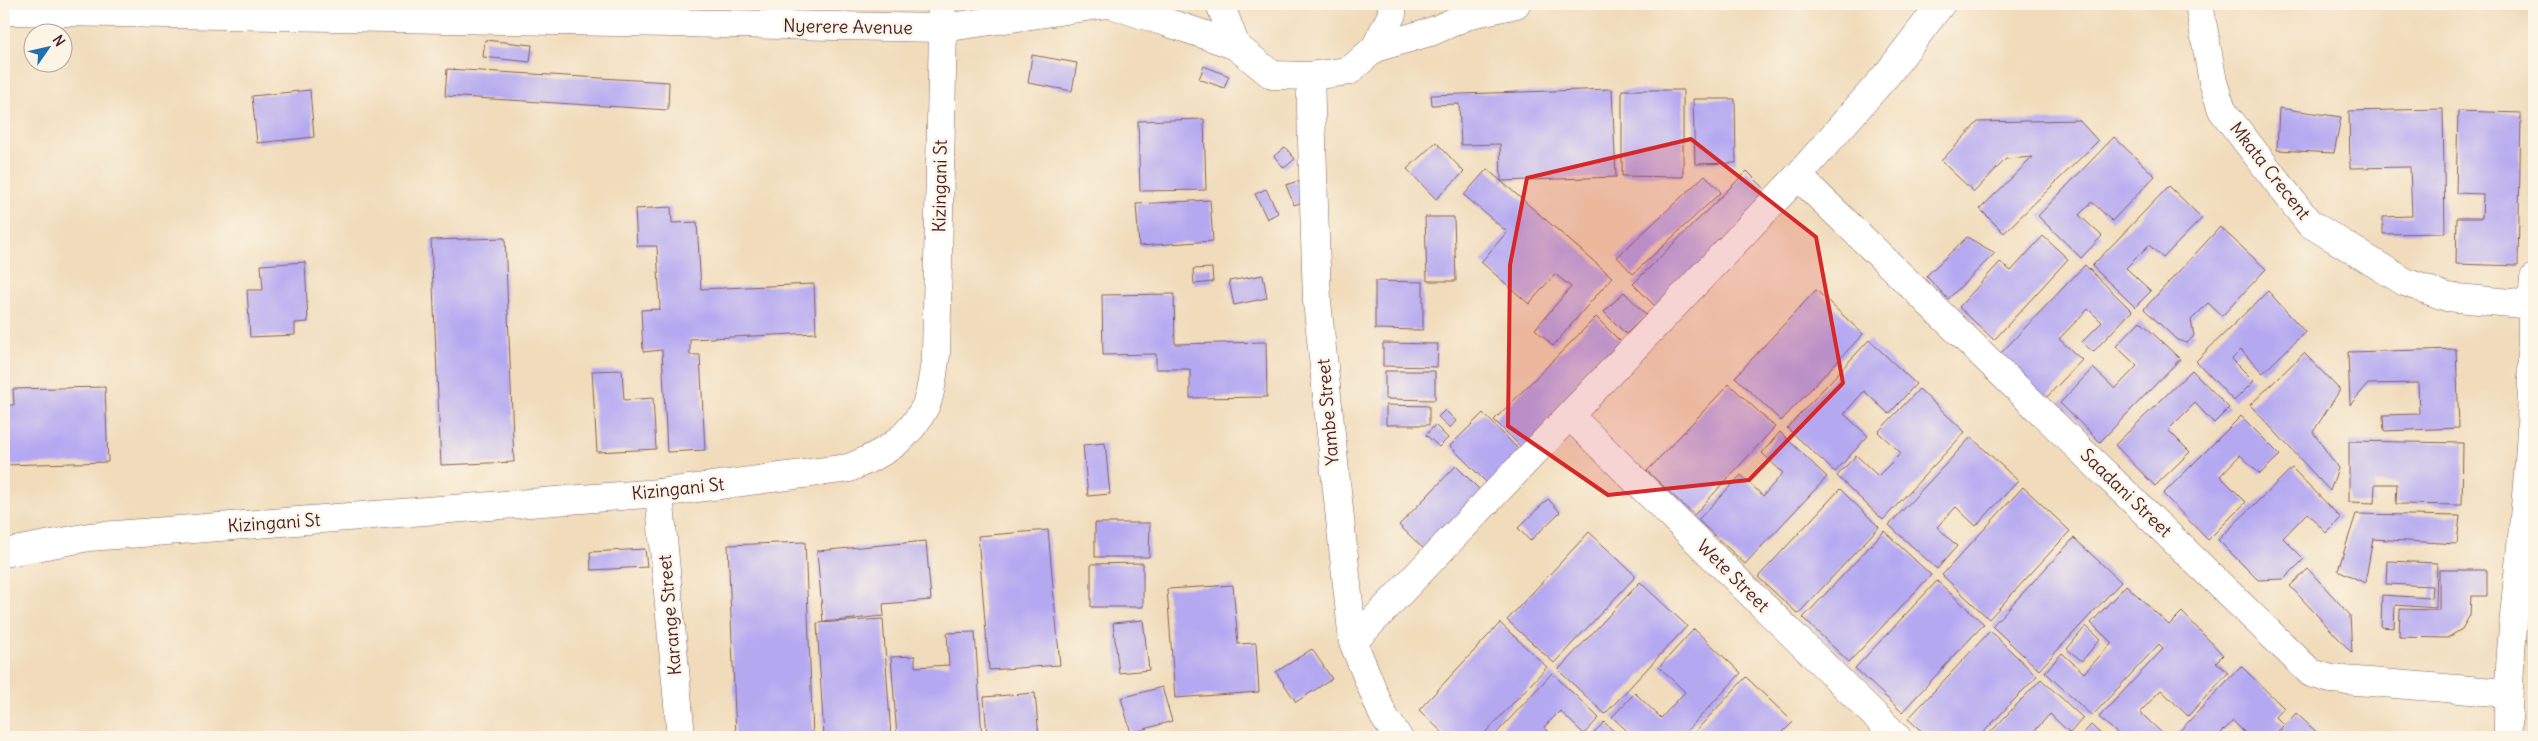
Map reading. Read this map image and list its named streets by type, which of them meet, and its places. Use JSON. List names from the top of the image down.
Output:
{
  "streets": {
    "street": [
      "Nyerere Avenue",
      "Mkata Crecent",
      "Kizingani St",
      "Yambe Street",
      "Saadani Street",
      "Wete Street",
      "Karange Street"
    ]
  },
  "crossings": [
    ["Nyerere Avenue", "Kizingani St"],
    ["Kizingani St", "Karange Street"]
  ],
  "north": "top right"
}
